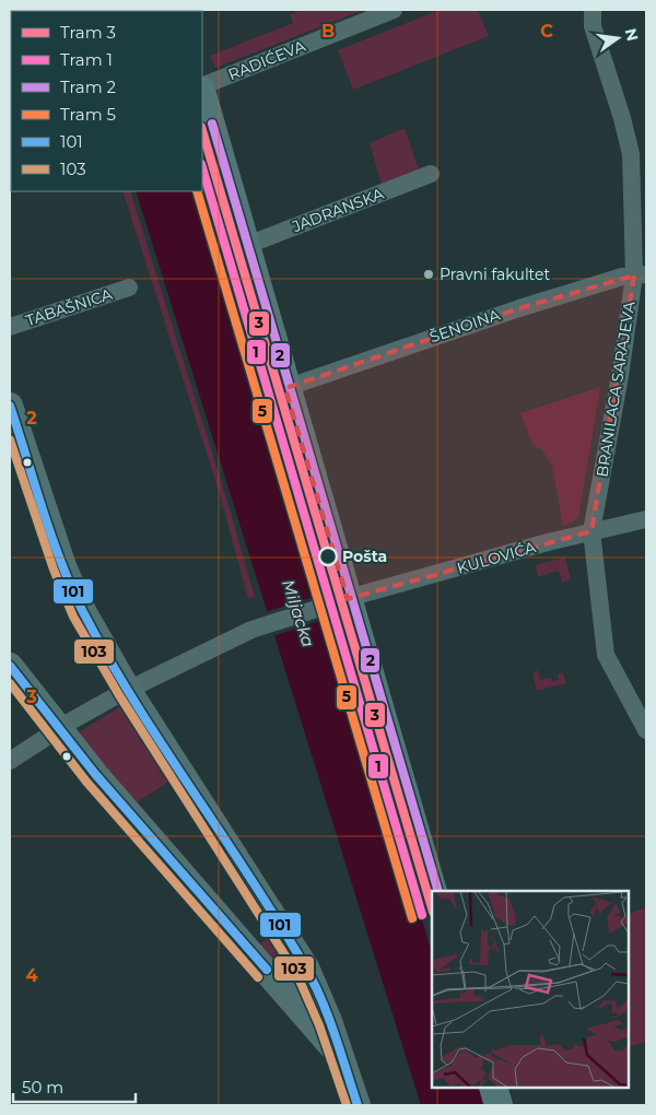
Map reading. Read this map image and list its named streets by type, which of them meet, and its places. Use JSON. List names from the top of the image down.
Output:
{
  "streets": {
    "street": [
      "RADIĆEVA",
      "JADRANSKA",
      "TABAŠNICA",
      "ŠENOINA",
      "BRANILACA SARAJEVA",
      "KULOVIĆA"
    ]
  },
  "crossings": [
    ["ŠENOINA", "BRANILACA SARAJEVA"],
    ["BRANILACA SARAJEVA", "KULOVIĆA"]
  ],
  "water": ["Miljacka"],
  "places": ["Pravni fakultet", "Pošta"],
  "lines": [
    "tram line 2",
    "tram line 3",
    "tram line 1",
    "tram line 5",
    "transit line 101",
    "transit line 103"
  ],
  "legend": [
    "Tram 3",
    "Tram 1",
    "Tram 2",
    "Tram 5",
    "101",
    "103"
  ],
  "scale_bar": "50 m",
  "north": "right",
  "grid": {
    "columns": ["B", "C"],
    "rows": ["2", "3", "4"]
  }
}
